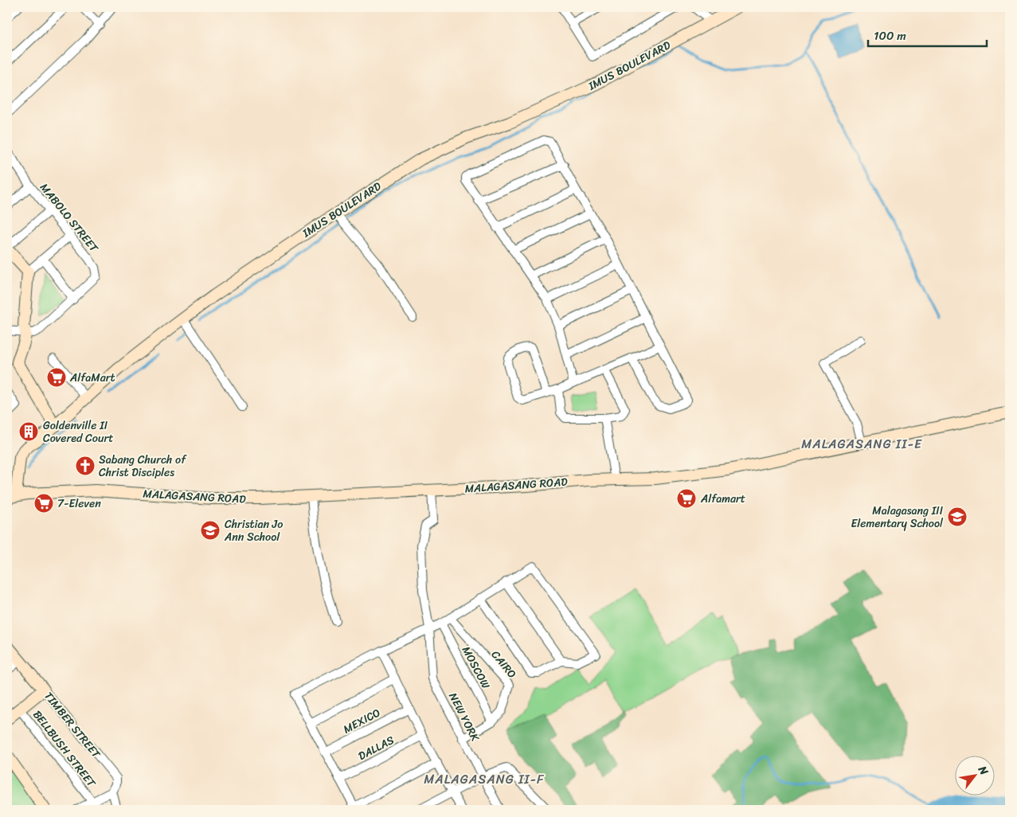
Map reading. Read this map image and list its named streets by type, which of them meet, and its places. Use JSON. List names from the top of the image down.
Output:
{
  "streets": {
    "main road": ["IMUS BOULEVARD", "MALAGASANG ROAD", "TIMBER STREET"],
    "street": [
      "MABOLO STREET",
      "CAIRO",
      "MOSCOW",
      "NEW YORK",
      "MEXICO",
      "DALLAS",
      "BELLBUSH STREET"
    ]
  },
  "crossings": [
    ["IMUS BOULEVARD", "MALAGASANG ROAD"],
    ["MALAGASANG ROAD", "NEW YORK"],
    ["CAIRO", "MOSCOW"],
    ["CAIRO", "NEW YORK"]
  ],
  "districts": ["MALAGASANG II-E", "MALAGASANG II-F"],
  "places": {
    "supermarket": ["AlfaMart", "Alfamart", "7-Eleven"],
    "building": ["Goldenville II Covered Court"],
    "church": ["Sabang Church of Christ Disciples"],
    "school or university": ["Malagasang III Elementary School", "Christian Jo Ann School"]
  },
  "scale_bar": "100 m",
  "north": "top right"
}
